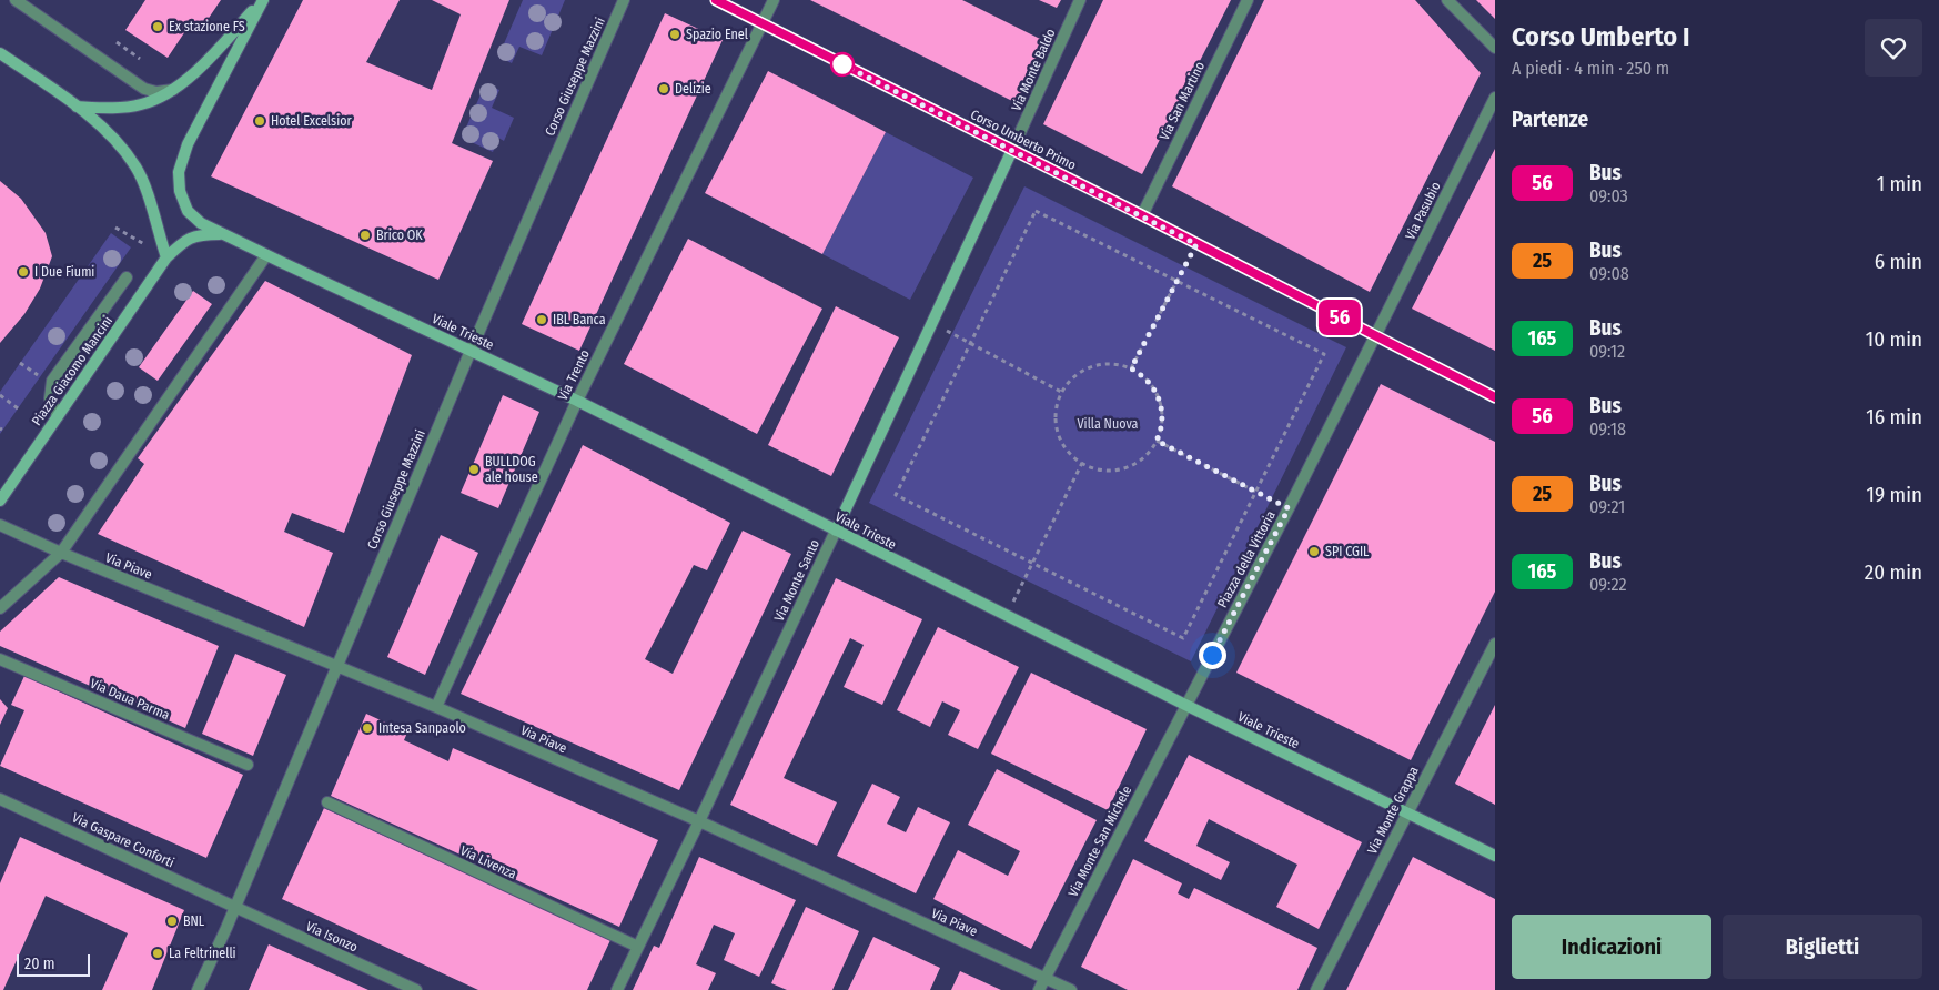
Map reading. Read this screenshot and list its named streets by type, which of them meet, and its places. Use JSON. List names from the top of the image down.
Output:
{
  "streets": {
    "street": [
      "Via Monte Baldo",
      "Corso Giuseppe Mazzini",
      "Via San Martino",
      "Corso Umberto Primo",
      "Via Pasubio",
      "Viale Trieste",
      "Piazza Giacomo Mancini",
      "Via Trento",
      "Piazza della Vittoria",
      "Via Piave",
      "Via Monte Santo",
      "Via Daua Parma",
      "Via Monte Grappa",
      "Via Gaspare Conforti",
      "Via Monte San Michele",
      "Via Livenza",
      "Via Isonzo"
    ]
  },
  "crossings": [
    ["Via Monte Baldo", "Corso Umberto Primo"],
    ["Via Monte Baldo", "Via Monte Santo"],
    ["Corso Giuseppe Mazzini", "Viale Trieste"],
    ["Corso Giuseppe Mazzini", "Via Piave"],
    ["Corso Giuseppe Mazzini", "Via Gaspare Conforti"],
    ["Corso Giuseppe Mazzini", "Via Isonzo"],
    ["Via San Martino", "Corso Umberto Primo"],
    ["Corso Umberto Primo", "Via Pasubio"],
    ["Corso Umberto Primo", "Via Trento"],
    ["Corso Umberto Primo", "Piazza della Vittoria"],
    ["Corso Umberto Primo", "Via Monte Santo"],
    ["Via Pasubio", "Piazza della Vittoria"],
    ["Viale Trieste", "Piazza Giacomo Mancini"],
    ["Viale Trieste", "Via Trento"],
    ["Viale Trieste", "Piazza della Vittoria"],
    ["Viale Trieste", "Via Monte Santo"],
    ["Viale Trieste", "Via Monte Grappa"],
    ["Viale Trieste", "Via Monte San Michele"],
    ["Via Trento", "Via Piave"],
    ["Piazza della Vittoria", "Via Monte San Michele"],
    ["Via Piave", "Via Monte Santo"],
    ["Via Piave", "Via Monte San Michele"],
    ["Via Monte Santo", "Via Livenza"],
    ["Via Gaspare Conforti", "Via Isonzo"]
  ],
  "parks": ["Villa Nuova"],
  "places": [
    "Ex stazione FS",
    "Spazio Enel",
    "Delizie",
    "Hotel Excelsior",
    "Brico OK",
    "I Due Fiumi",
    "IBL Banca",
    "BULLDOG ale house",
    "SPI CGIL",
    "Intesa Sanpaolo",
    "BNL",
    "La Feltrinelli"
  ],
  "lines": ["bus line 56"],
  "scale_bar": "20 m",
  "page": {
    "on_map": "56",
    "heading": [
      ["Corso Umberto I", "A piedi · 4 min · 250 m"],
      "Partenze"
    ],
    "list": [
      {
        "mark": "56",
        "name": "Bus",
        "note": "09:03",
        "value": "1 min"
      },
      {
        "mark": "25",
        "name": "Bus",
        "note": "09:08",
        "value": "6 min"
      },
      {
        "mark": "165",
        "name": "Bus",
        "note": "09:12",
        "value": "10 min"
      },
      {
        "mark": "56",
        "name": "Bus",
        "note": "09:18",
        "value": "16 min"
      },
      {
        "mark": "25",
        "name": "Bus",
        "note": "09:21",
        "value": "19 min"
      },
      {
        "mark": "165",
        "name": "Bus",
        "note": "09:22",
        "value": "20 min"
      }
    ],
    "buttons": ["Indicazioni", "Biglietti"],
    "scale": "20 m"
  }
}
